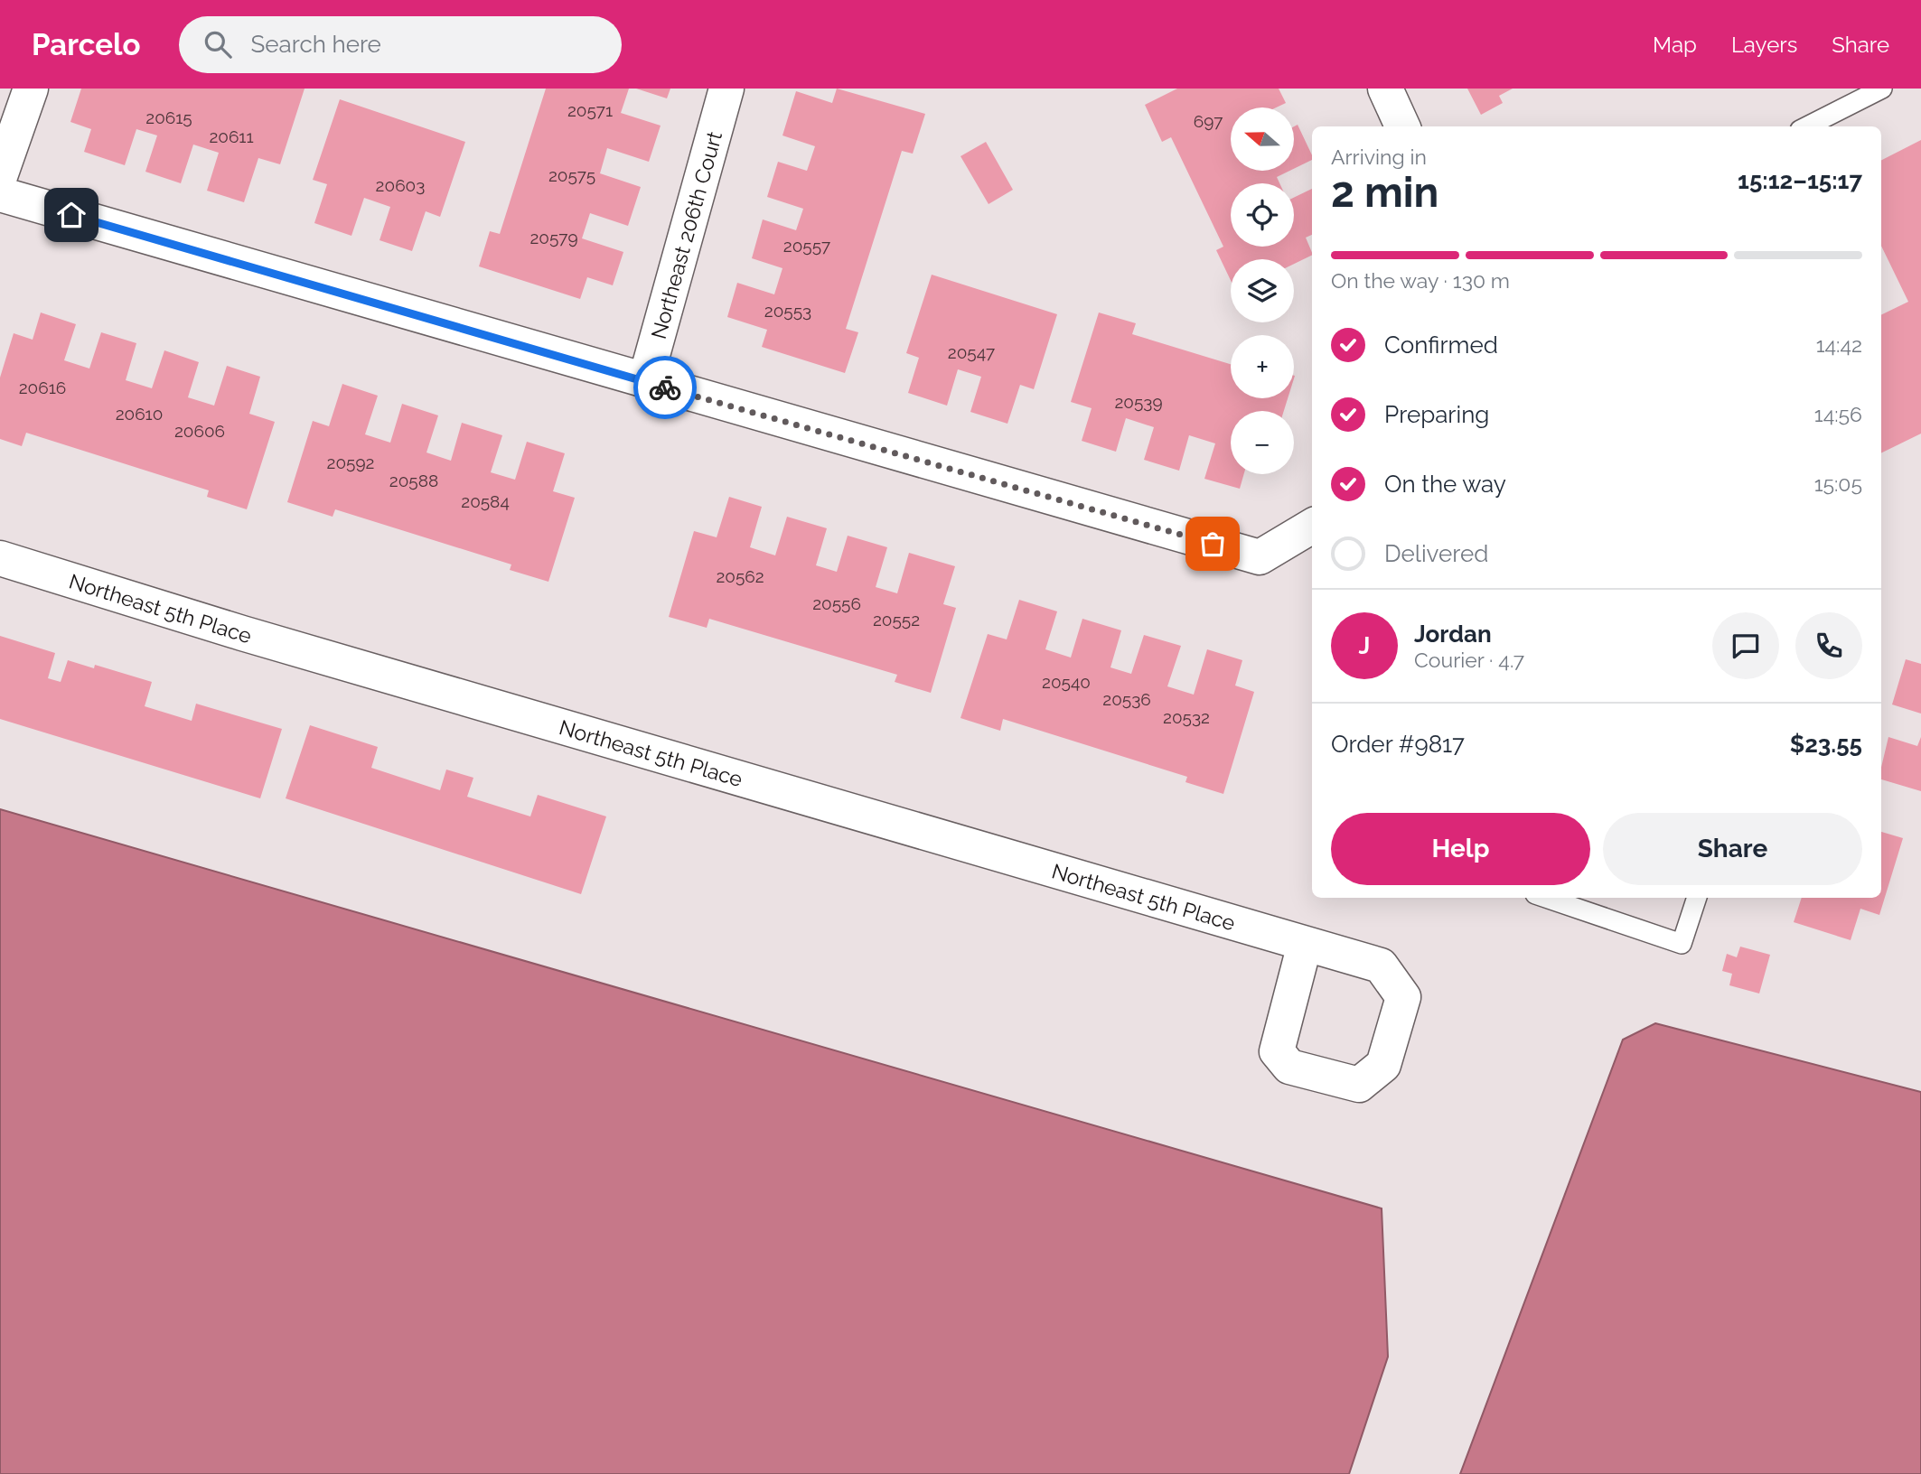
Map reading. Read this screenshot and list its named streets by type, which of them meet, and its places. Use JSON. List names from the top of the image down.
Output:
{
  "streets": {
    "street": ["Northeast 206th Court", "Northeast 5th Place"]
  },
  "house_numbers": [
    "20571",
    "20615",
    "697",
    "20611",
    "20575",
    "20603",
    "20579",
    "20557",
    "20553",
    "20547",
    "20616",
    "20539",
    "20610",
    "20606",
    "20592",
    "20588",
    "20584",
    "20562",
    "20556",
    "20552",
    "20540",
    "20536",
    "20532"
  ],
  "north": "left",
  "page": {
    "header": "Parcelo",
    "search": "Search here",
    "nav": ["Map", "Layers", "Share"],
    "map_buttons": ["+", "−"],
    "heading": ["2 min", "Arriving in", "15:12–15:17"],
    "panel": [
      "Jordan",
      "Courier · 4.7",
      "Order #9817",
      "$23.55"
    ],
    "bar": "On the way · 130 m",
    "list": [
      ["Confirmed", "14:42"],
      ["Preparing", "14:56"],
      ["On the way", "15:05"],
      "Delivered"
    ],
    "round": "J",
    "buttons": ["Help", "Share"]
  }
}
